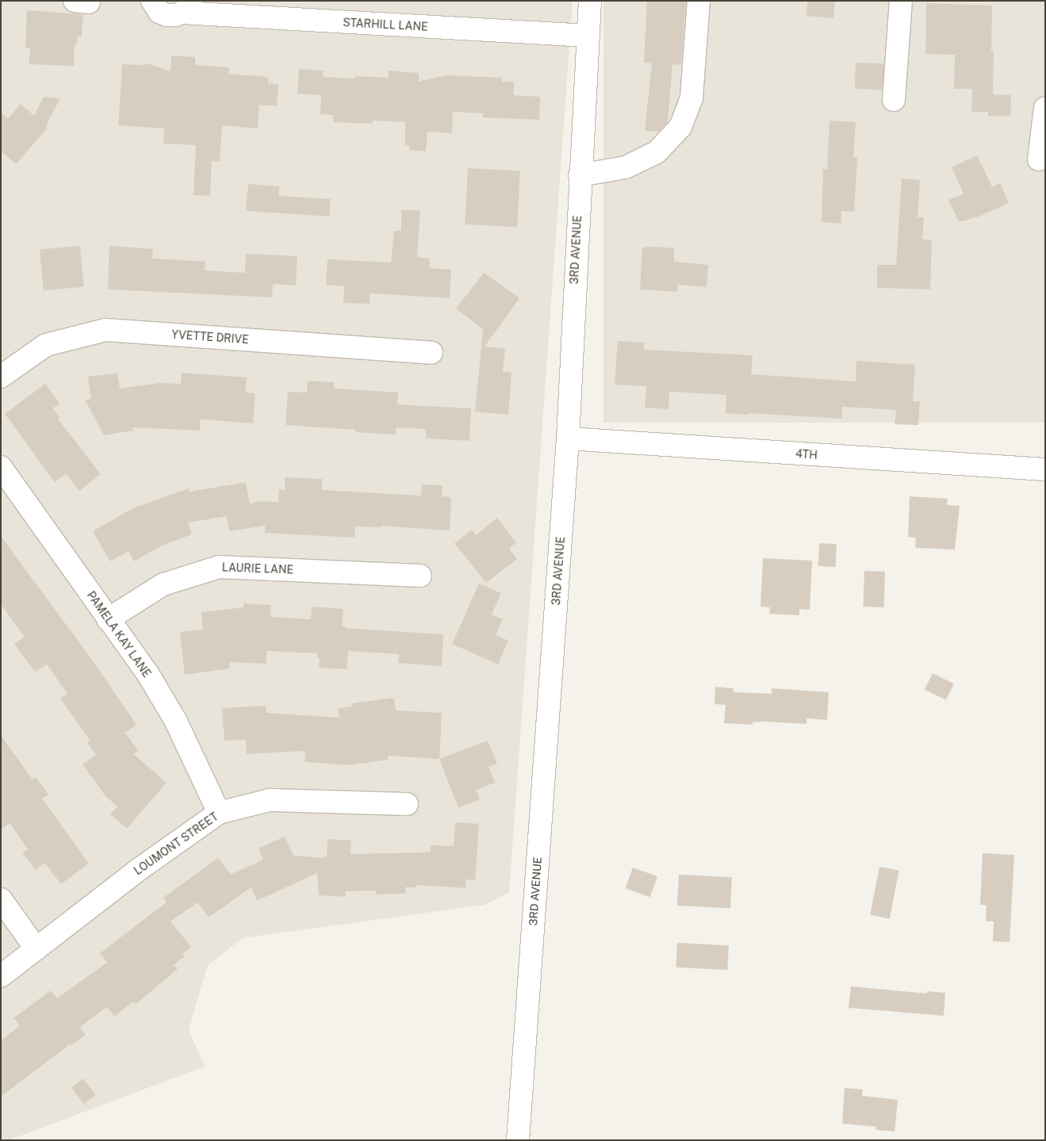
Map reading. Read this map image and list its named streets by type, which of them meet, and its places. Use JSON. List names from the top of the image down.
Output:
{
  "streets": {
    "street": [
      "STARHILL LANE",
      "3RD AVENUE",
      "YVETTE DRIVE",
      "4TH",
      "LAURIE LANE",
      "PAMELA KAY LANE",
      "LOUMONT STREET"
    ]
  },
  "crossings": [
    ["STARHILL LANE", "3RD AVENUE"],
    ["3RD AVENUE", "4TH"],
    ["LAURIE LANE", "PAMELA KAY LANE"],
    ["PAMELA KAY LANE", "LOUMONT STREET"]
  ]
}
